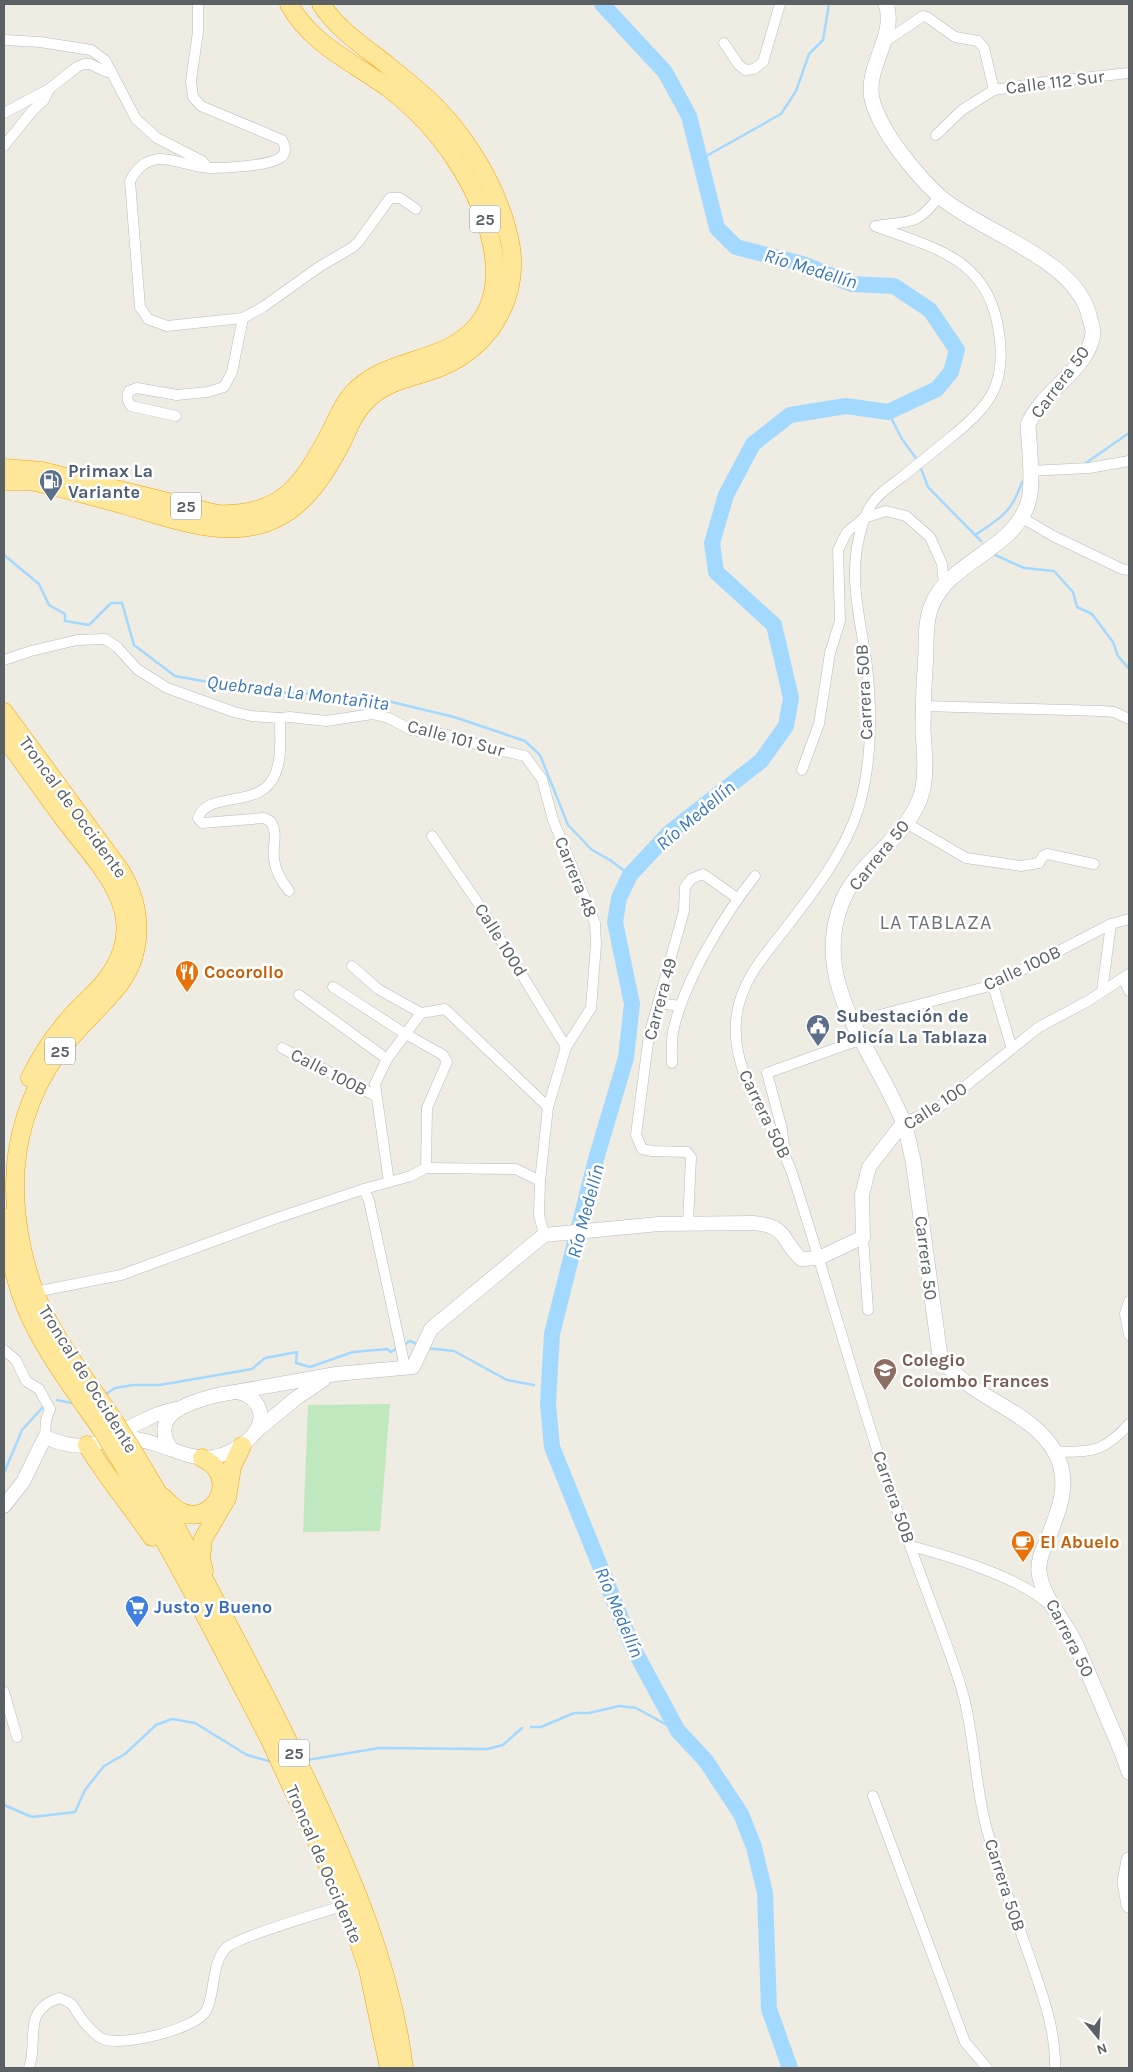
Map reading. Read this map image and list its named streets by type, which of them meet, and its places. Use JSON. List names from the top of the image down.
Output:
{
  "streets": {
    "highway": ["25", "Troncal de Occidente"],
    "main road": ["Carrera 50"],
    "street": [
      "Calle 112 Sur",
      "Carrera 50B",
      "Calle 101 Sur",
      "Carrera 48",
      "Calle 100d",
      "Calle 100B",
      "Carrera 49",
      "Calle 100"
    ]
  },
  "crossings": [
    ["Calle 112 Sur", "Carrera 50"],
    ["Carrera 50", "Carrera 50B"],
    ["Carrera 50", "Calle 100B"],
    ["Carrera 50", "Calle 100"],
    ["Calle 101 Sur", "Carrera 48"],
    ["Carrera 48", "Calle 100d"]
  ],
  "districts": ["LA TABLAZA"],
  "water": ["Río Medellín", "Quebrada La Montañita"],
  "places": {
    "fuel station": ["Primax La Variante"],
    "restaurant": ["Cocorollo"],
    "public building": ["Subestación de Policía La Tablaza"],
    "school or university": ["Colegio Colombo Frances"],
    "cafe": ["El Abuelo"],
    "supermarket": ["Justo y Bueno"]
  },
  "north": "bottom"
}
